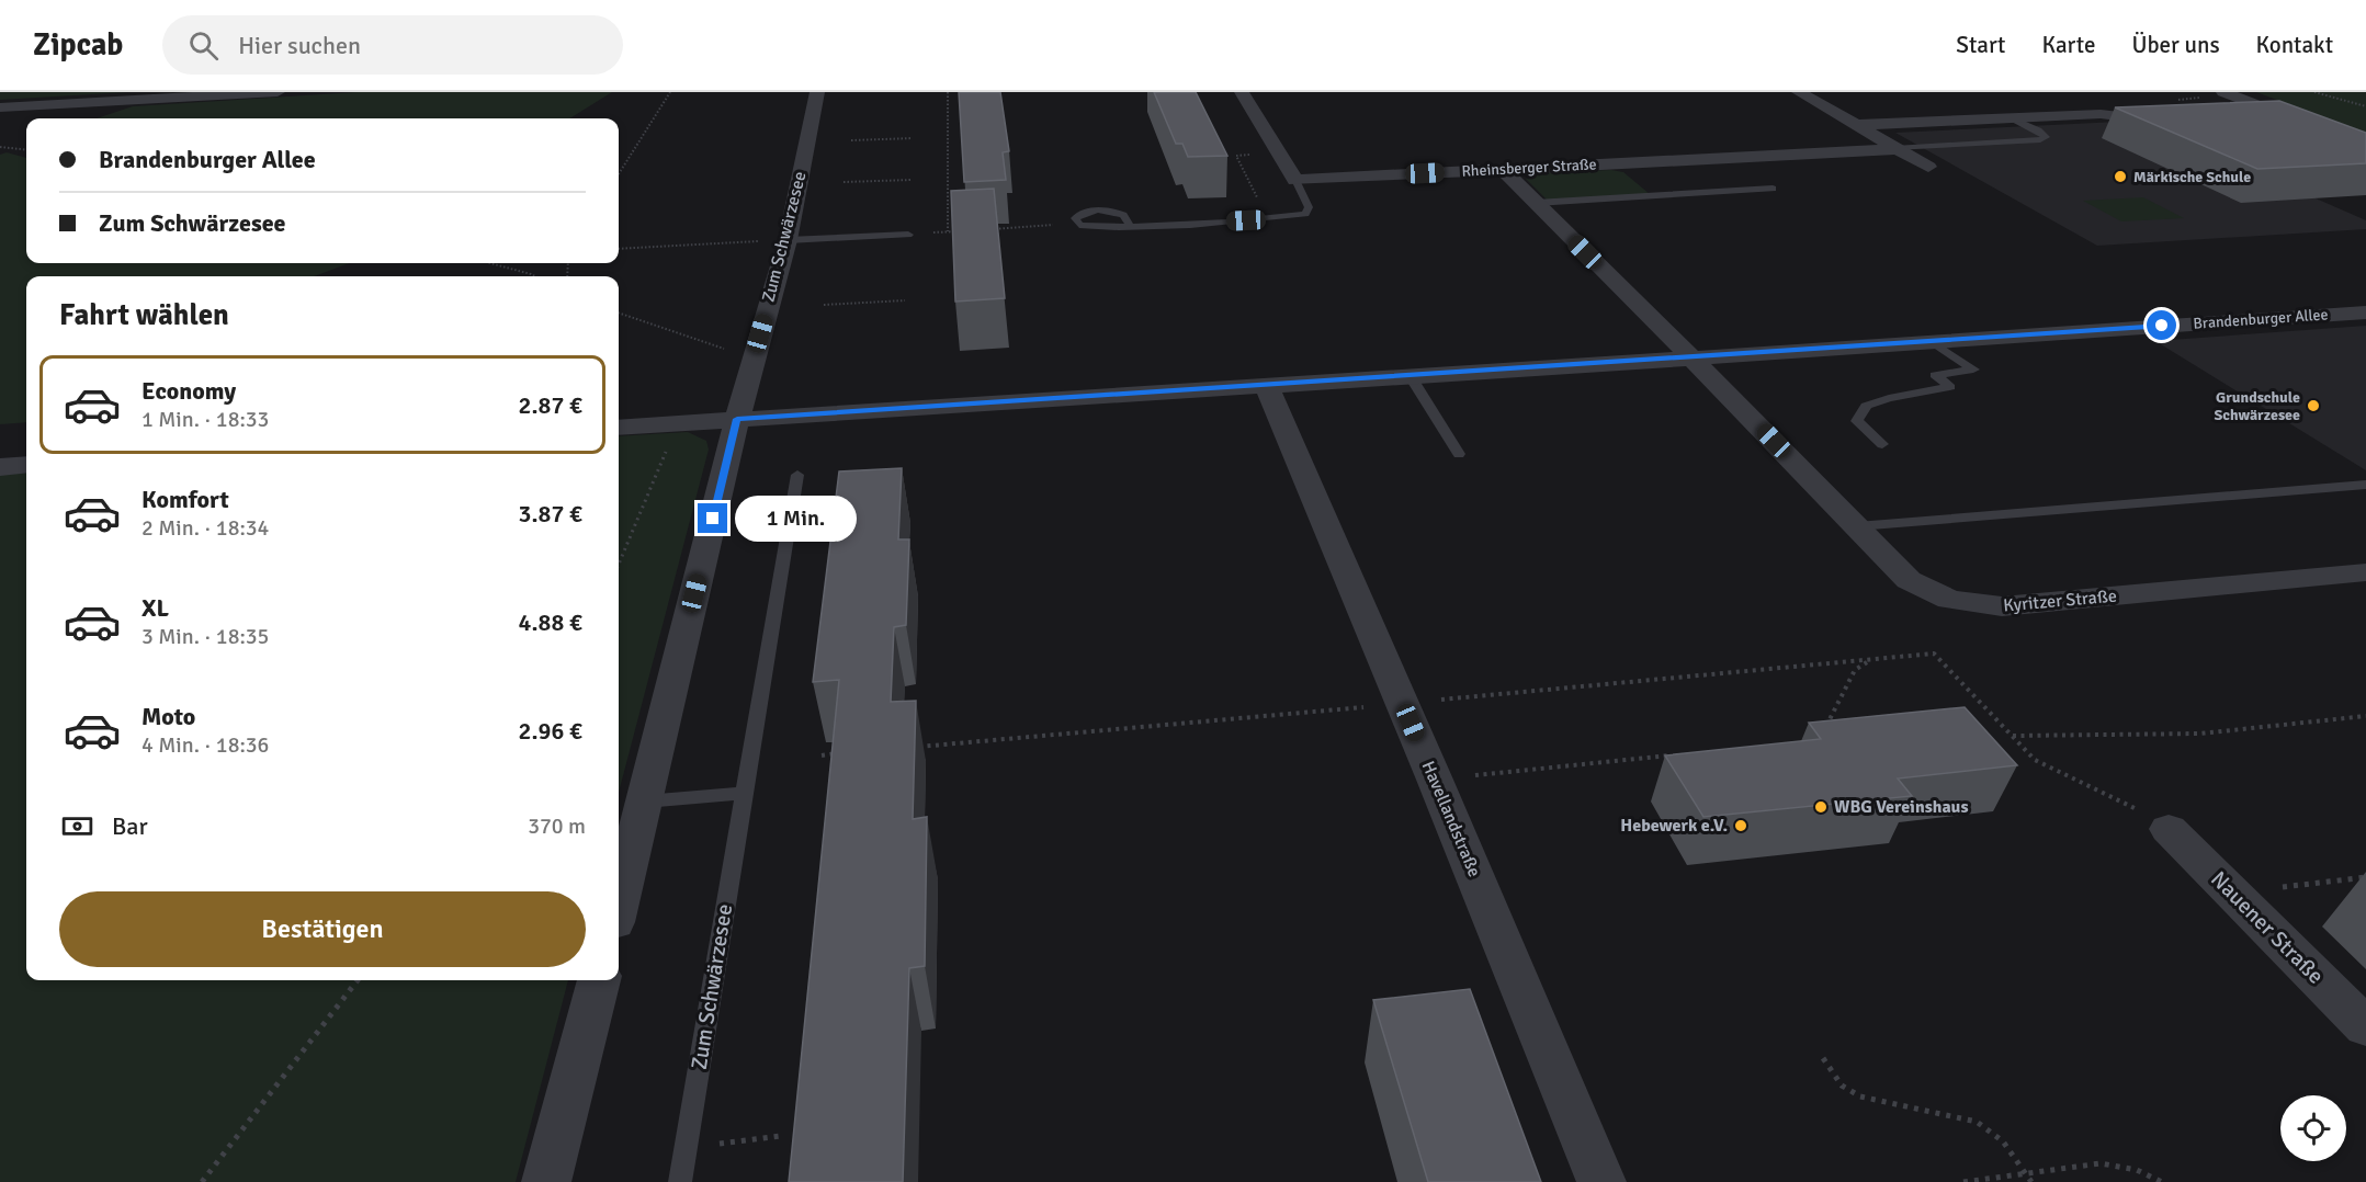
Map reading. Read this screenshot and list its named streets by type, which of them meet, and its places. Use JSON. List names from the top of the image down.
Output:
{
  "streets": {
    "street": [
      "Rheinsberger Straße",
      "Zum Schwärzesee",
      "Brandenburger Allee",
      "Kyritzer Straße",
      "Havellandstraße",
      "Nauener Straße"
    ]
  },
  "crossings": [
    ["Rheinsberger Straße", "Kyritzer Straße"],
    ["Zum Schwärzesee", "Brandenburger Allee"],
    ["Brandenburger Allee", "Kyritzer Straße"],
    ["Brandenburger Allee", "Havellandstraße"]
  ],
  "places": [
    "Märkische Schule",
    "Grundschule Schwärzesee",
    "WBG Vereinshaus",
    "Hebewerk e.V."
  ],
  "page": {
    "header": "Zipcab",
    "search": "Hier suchen",
    "nav": [
      "Start",
      "Karte",
      "Über uns",
      "Kontakt"
    ],
    "banner": ["Brandenburger Allee", "Zum Schwärzesee"],
    "heading": "Fahrt wählen",
    "list": [
      {
        "name": "Economy",
        "note": "1 Min. · 18:33",
        "value": "2.87 €"
      },
      {
        "name": "Komfort",
        "note": "2 Min. · 18:34",
        "value": "3.87 €"
      },
      {
        "name": "XL",
        "note": "3 Min. · 18:35",
        "value": "4.88 €"
      },
      {
        "name": "Moto",
        "note": "4 Min. · 18:36",
        "value": "2.96 €"
      }
    ],
    "bubble": "1 Min.",
    "pay": ["Bar", "370 m"],
    "buttons": "Bestätigen"
  }
}
